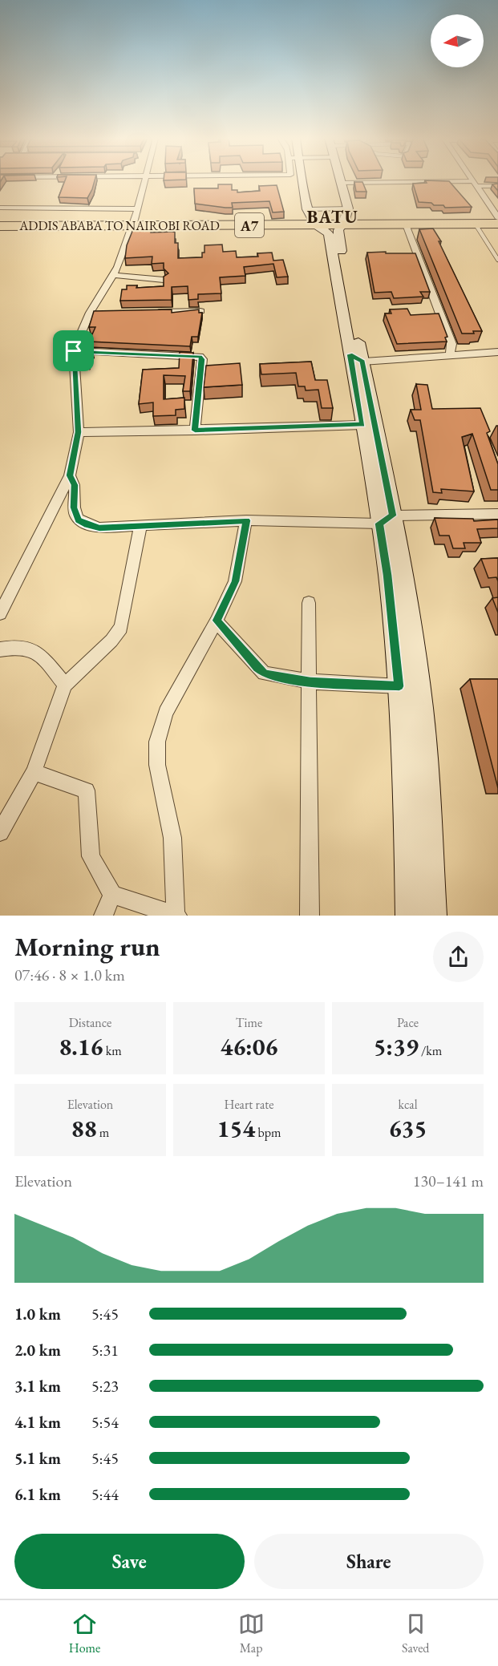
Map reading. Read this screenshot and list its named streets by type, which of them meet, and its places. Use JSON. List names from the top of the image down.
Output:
{
  "streets": {
    "highway": ["ADDIS ABABA TO NAIROBI ROAD", "A7"]
  },
  "districts": ["BATU"],
  "north": "left",
  "page": {
    "heading": ["Morning run", "07:46 · 8 × 1.0 km"],
    "stats": [
      ["Distance", "8.16 km"],
      ["Time", "46:06"],
      ["Pace", "5:39 /km"],
      ["Elevation", "88 m"],
      ["Heart rate", "154 bpm"],
      ["kcal", "635"]
    ],
    "chart": ["Elevation", "130–141 m"],
    "list": [
      {
        "name": "1.0 km",
        "note": "5:45"
      },
      {
        "name": "2.0 km",
        "note": "5:31"
      },
      {
        "name": "3.1 km",
        "note": "5:23"
      },
      {
        "name": "4.1 km",
        "note": "5:54"
      },
      {
        "name": "5.1 km",
        "note": "5:45"
      },
      {
        "name": "6.1 km",
        "note": "5:44"
      }
    ],
    "buttons": ["Save", "Share"],
    "tabs": ["Home", "Map", "Saved"]
  }
}
